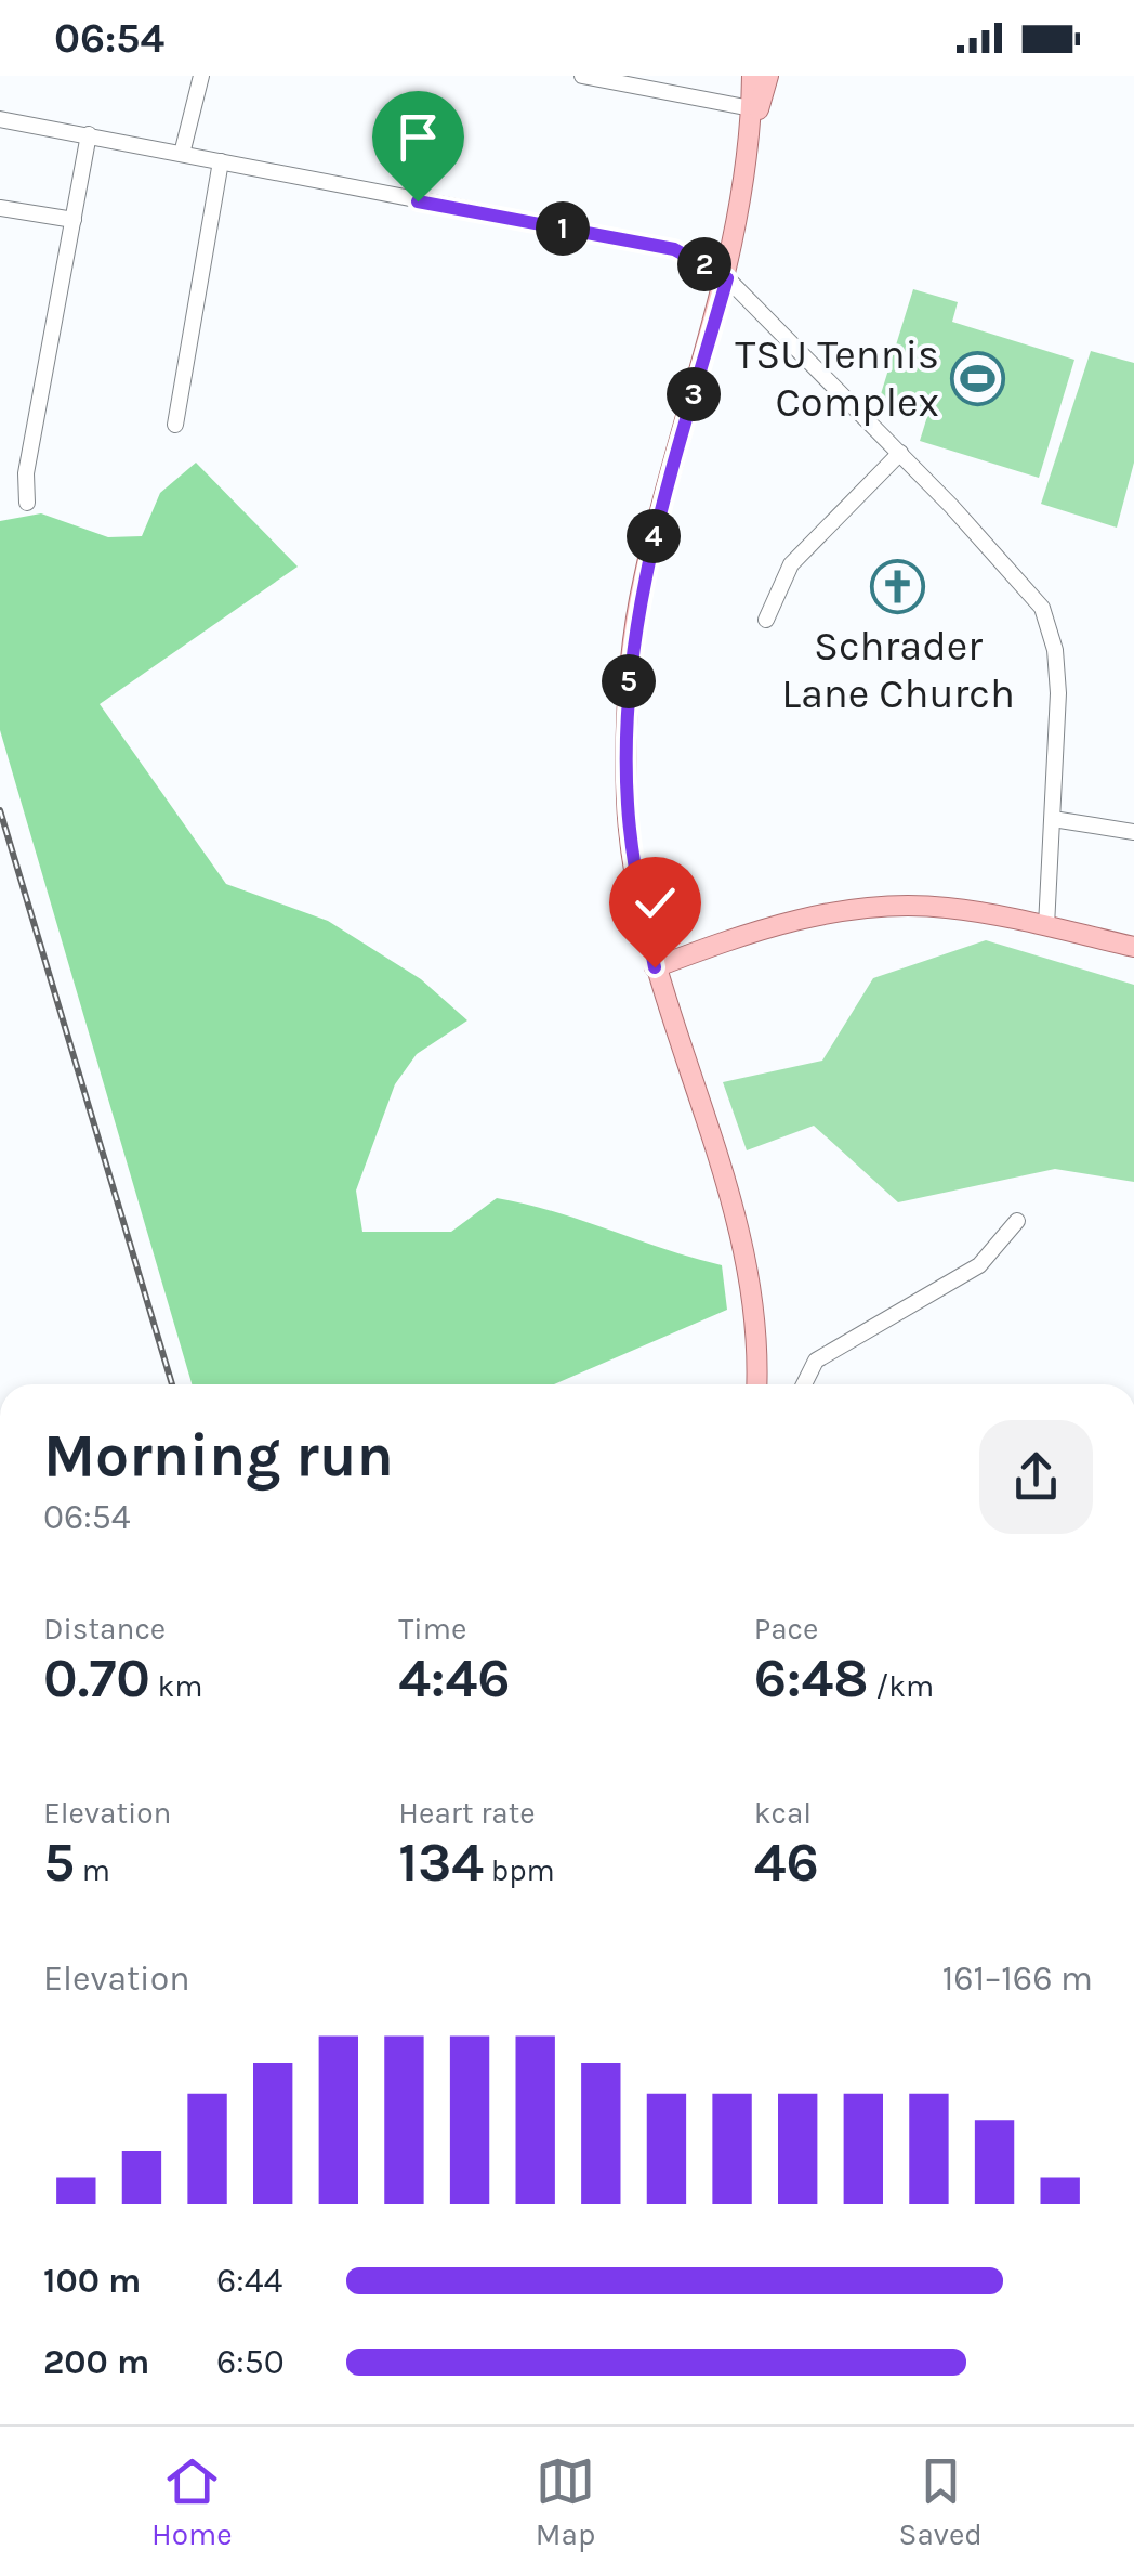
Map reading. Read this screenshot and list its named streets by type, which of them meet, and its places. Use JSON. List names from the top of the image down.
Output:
{
  "places": {
    "sports": ["TSU Tennis Complex"],
    "church": ["Schrader Lane Church"]
  },
  "page": {
    "status": "06:54",
    "pins": [
      "1",
      "2",
      "3",
      "4",
      "5"
    ],
    "heading": ["Morning run", "06:54"],
    "stats": [
      ["Distance", "0.70 km"],
      ["Time", "4:46"],
      ["Pace", "6:48 /km"],
      ["Elevation", "5 m"],
      ["Heart rate", "134 bpm"],
      ["kcal", "46"]
    ],
    "chart": ["Elevation", "161–166 m"],
    "list": [
      {
        "name": "100 m",
        "note": "6:44"
      },
      {
        "name": "200 m",
        "note": "6:50"
      }
    ],
    "tabs": ["Home", "Map", "Saved"]
  }
}
